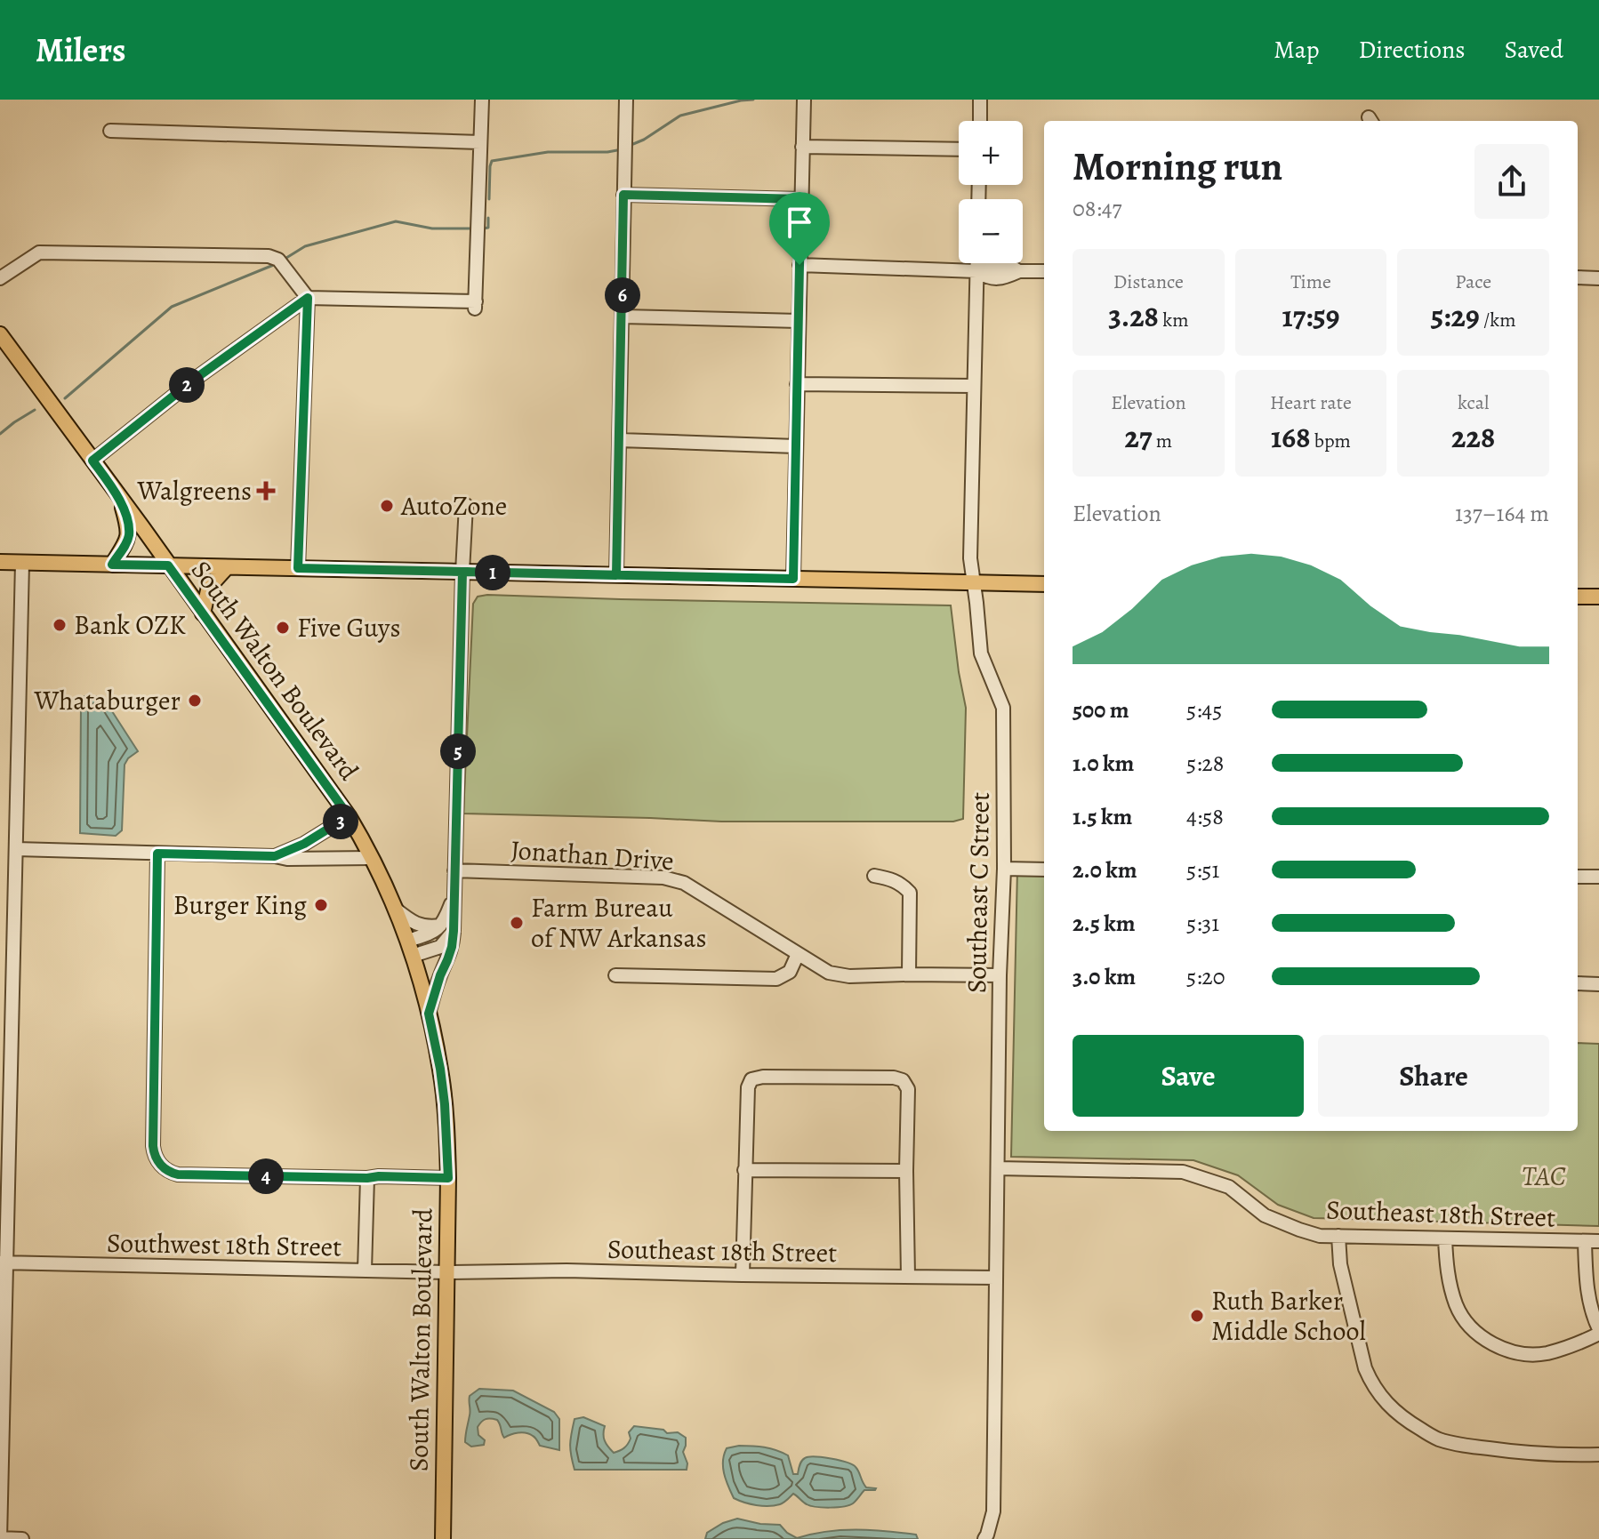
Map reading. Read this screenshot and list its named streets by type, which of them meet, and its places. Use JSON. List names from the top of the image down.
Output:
{
  "streets": {
    "main road": ["South Walton Boulevard"],
    "street": [
      "Jonathan Drive",
      "Southeast C Street",
      "Southeast 18th Street",
      "Southwest 18th Street"
    ]
  },
  "crossings": [
    ["South Walton Boulevard", "Southeast 18th Street"],
    ["South Walton Boulevard", "Southwest 18th Street"],
    ["Jonathan Drive", "Southeast C Street"],
    ["Southeast C Street", "Southeast 18th Street"],
    ["Southeast 18th Street", "Southwest 18th Street"]
  ],
  "parks": ["TAC"],
  "places": {
    "health": ["Walgreens"],
    "other": [
      "AutoZone",
      "Bank OZK",
      "Five Guys",
      "Whataburger",
      "Burger King",
      "Farm Bureau of NW Arkansas",
      "Ruth Barker Middle School"
    ]
  },
  "page": {
    "header": "Milers",
    "nav": ["Map", "Directions", "Saved"],
    "map_buttons": ["+", "−"],
    "heading": ["Morning run", "08:47"],
    "stats": [
      ["Distance", "3.28 km"],
      ["Time", "17:59"],
      ["Pace", "5:29 /km"],
      ["Elevation", "27 m"],
      ["Heart rate", "168 bpm"],
      ["kcal", "228"]
    ],
    "pins": [
      "6",
      "2",
      "1",
      "5",
      "3",
      "4"
    ],
    "chart": ["Elevation", "137–164 m"],
    "list": [
      {
        "name": "500 m",
        "note": "5:45"
      },
      {
        "name": "1.0 km",
        "note": "5:28"
      },
      {
        "name": "1.5 km",
        "note": "4:58"
      },
      {
        "name": "2.0 km",
        "note": "5:51"
      },
      {
        "name": "2.5 km",
        "note": "5:31"
      },
      {
        "name": "3.0 km",
        "note": "5:20"
      }
    ],
    "buttons": ["Save", "Share"]
  }
}
